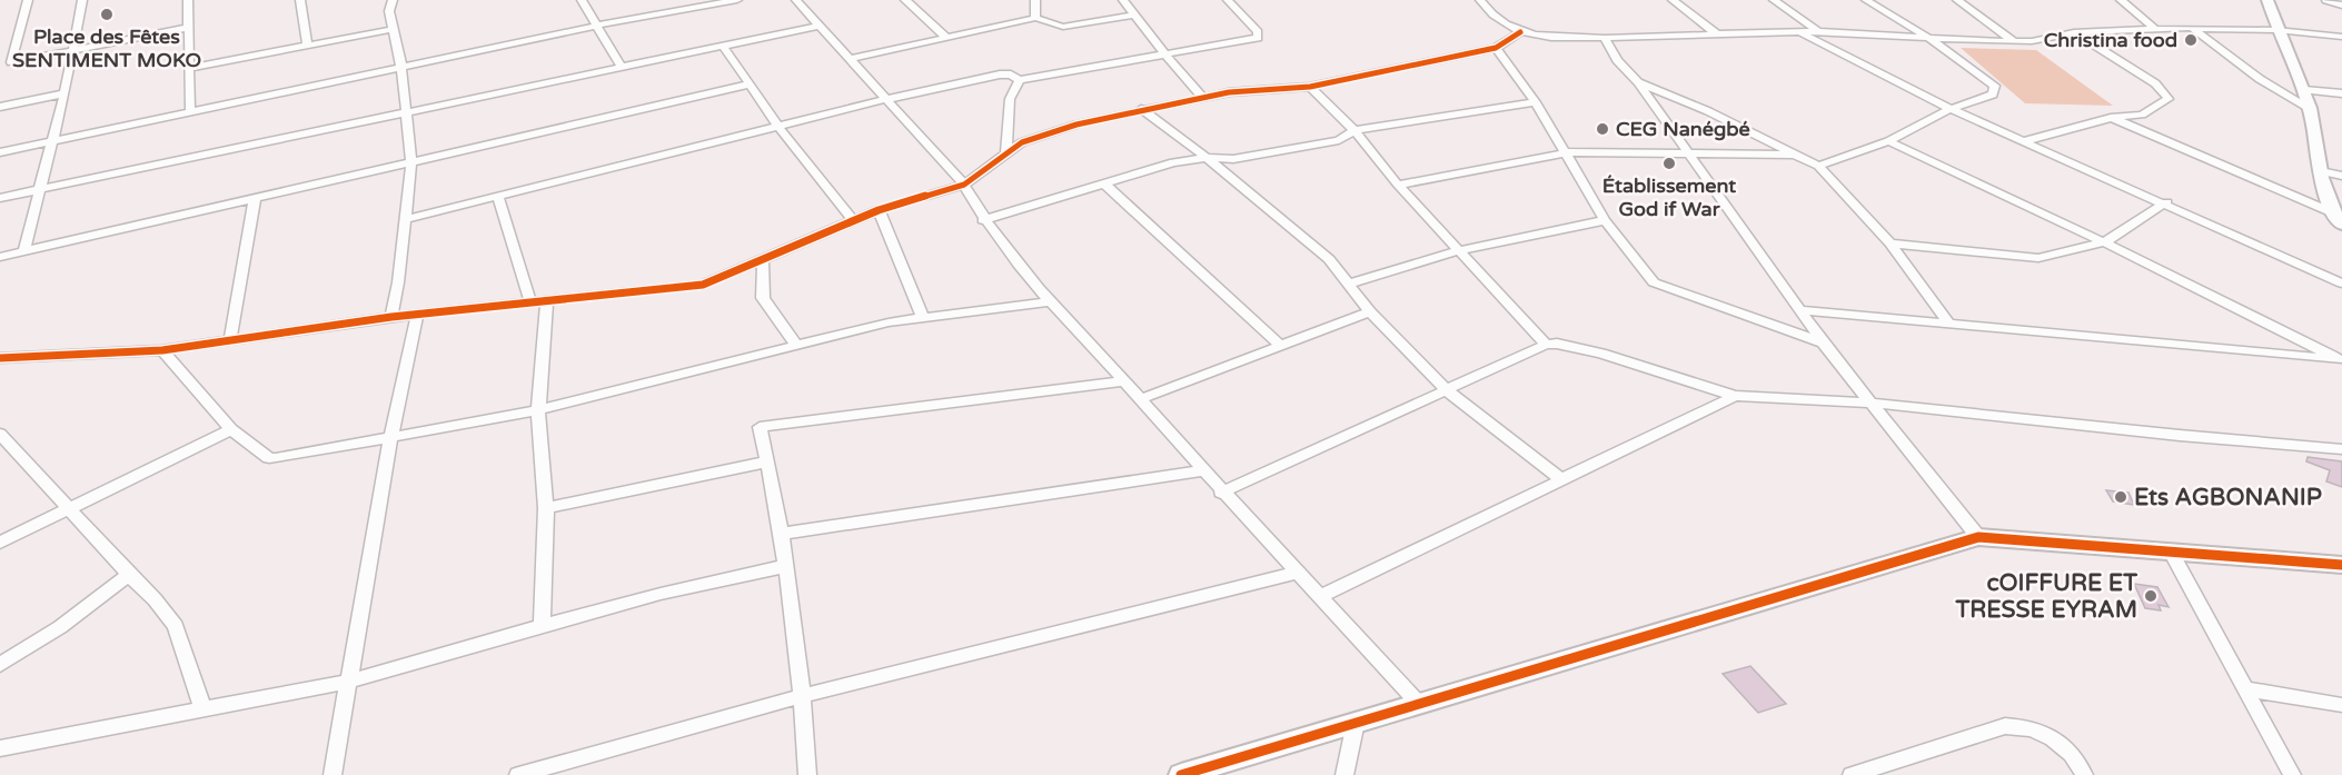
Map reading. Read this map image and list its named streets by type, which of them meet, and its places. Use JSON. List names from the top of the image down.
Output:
{
  "places": [
    "Place des Fêtes SENTIMENT MOKO",
    "Christina food",
    "CEG Nanégbé",
    "Établissement God if War",
    "Ets AGBONANIP",
    "cOIFFURE ET TRESSE EYRAM"
  ]
}
